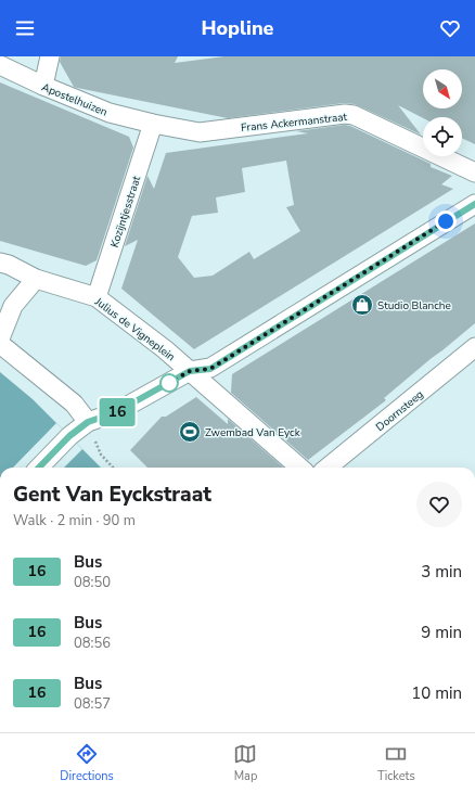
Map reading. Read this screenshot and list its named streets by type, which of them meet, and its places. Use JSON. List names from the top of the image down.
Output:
{
  "streets": {
    "street": [
      "Apostelhuizen",
      "Frans Ackermanstraat",
      "Kozijntjesstraat",
      "Julius de Vigneplein",
      "Doornsteeg"
    ]
  },
  "crossings": [
    ["Apostelhuizen", "Frans Ackermanstraat"],
    ["Apostelhuizen", "Kozijntjesstraat"],
    ["Frans Ackermanstraat", "Kozijntjesstraat"],
    ["Kozijntjesstraat", "Julius de Vigneplein"]
  ],
  "places": {
    "shop": ["Studio Blanche"],
    "sports": ["Zwembad Van Eyck"]
  },
  "lines": ["bus line 16"],
  "north": "bottom right",
  "page": {
    "header": "Hopline",
    "on_map": "16",
    "heading": ["Gent Van Eyckstraat", "Walk · 2 min · 90 m"],
    "list": [
      {
        "mark": "16",
        "name": "Bus",
        "note": "08:50",
        "value": "3 min"
      },
      {
        "mark": "16",
        "name": "Bus",
        "note": "08:56",
        "value": "9 min"
      },
      {
        "mark": "16",
        "name": "Bus",
        "note": "08:57",
        "value": "10 min"
      }
    ],
    "tabs": ["Directions", "Map", "Tickets"]
  }
}
